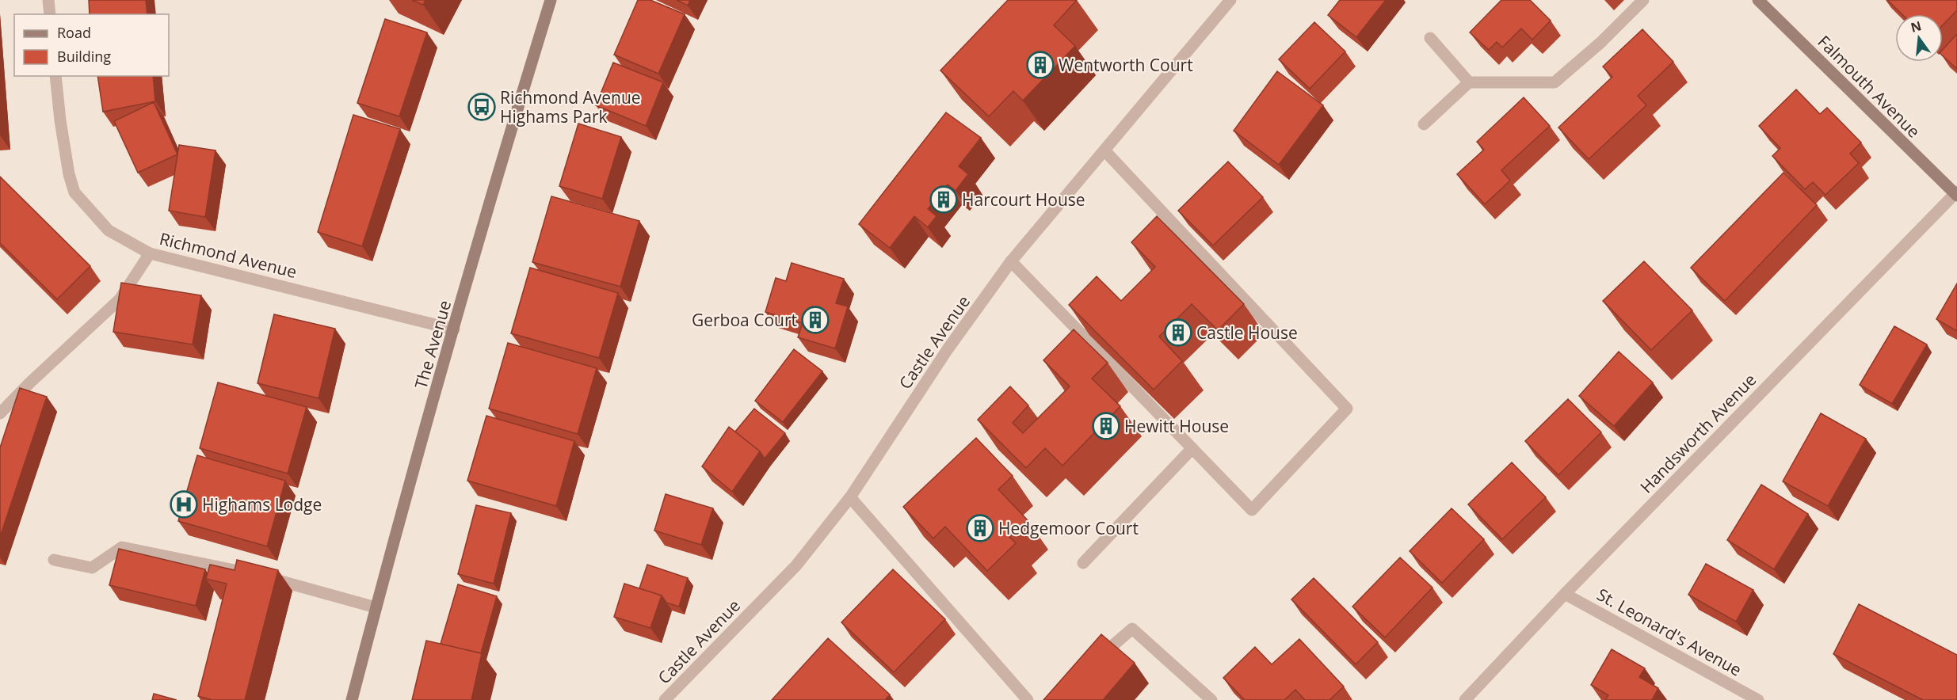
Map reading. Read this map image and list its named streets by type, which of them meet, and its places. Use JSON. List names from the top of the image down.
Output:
{
  "streets": {
    "street": [
      "Falmouth Avenue",
      "Richmond Avenue",
      "Castle Avenue",
      "The Avenue",
      "Handsworth Avenue",
      "St. Leonard's Avenue"
    ]
  },
  "crossings": [
    ["Falmouth Avenue", "Handsworth Avenue"],
    ["Richmond Avenue", "The Avenue"],
    ["Handsworth Avenue", "St. Leonard's Avenue"]
  ],
  "places": {
    "building": [
      "Wentworth Court",
      "Harcourt House",
      "Gerboa Court",
      "Castle House",
      "Hewitt House",
      "Hedgemoor Court"
    ],
    "bus stop": ["Richmond Avenue Highams Park"],
    "hospital": ["Highams Lodge"]
  },
  "legend": ["Road", "Building"],
  "north": "top"
}
